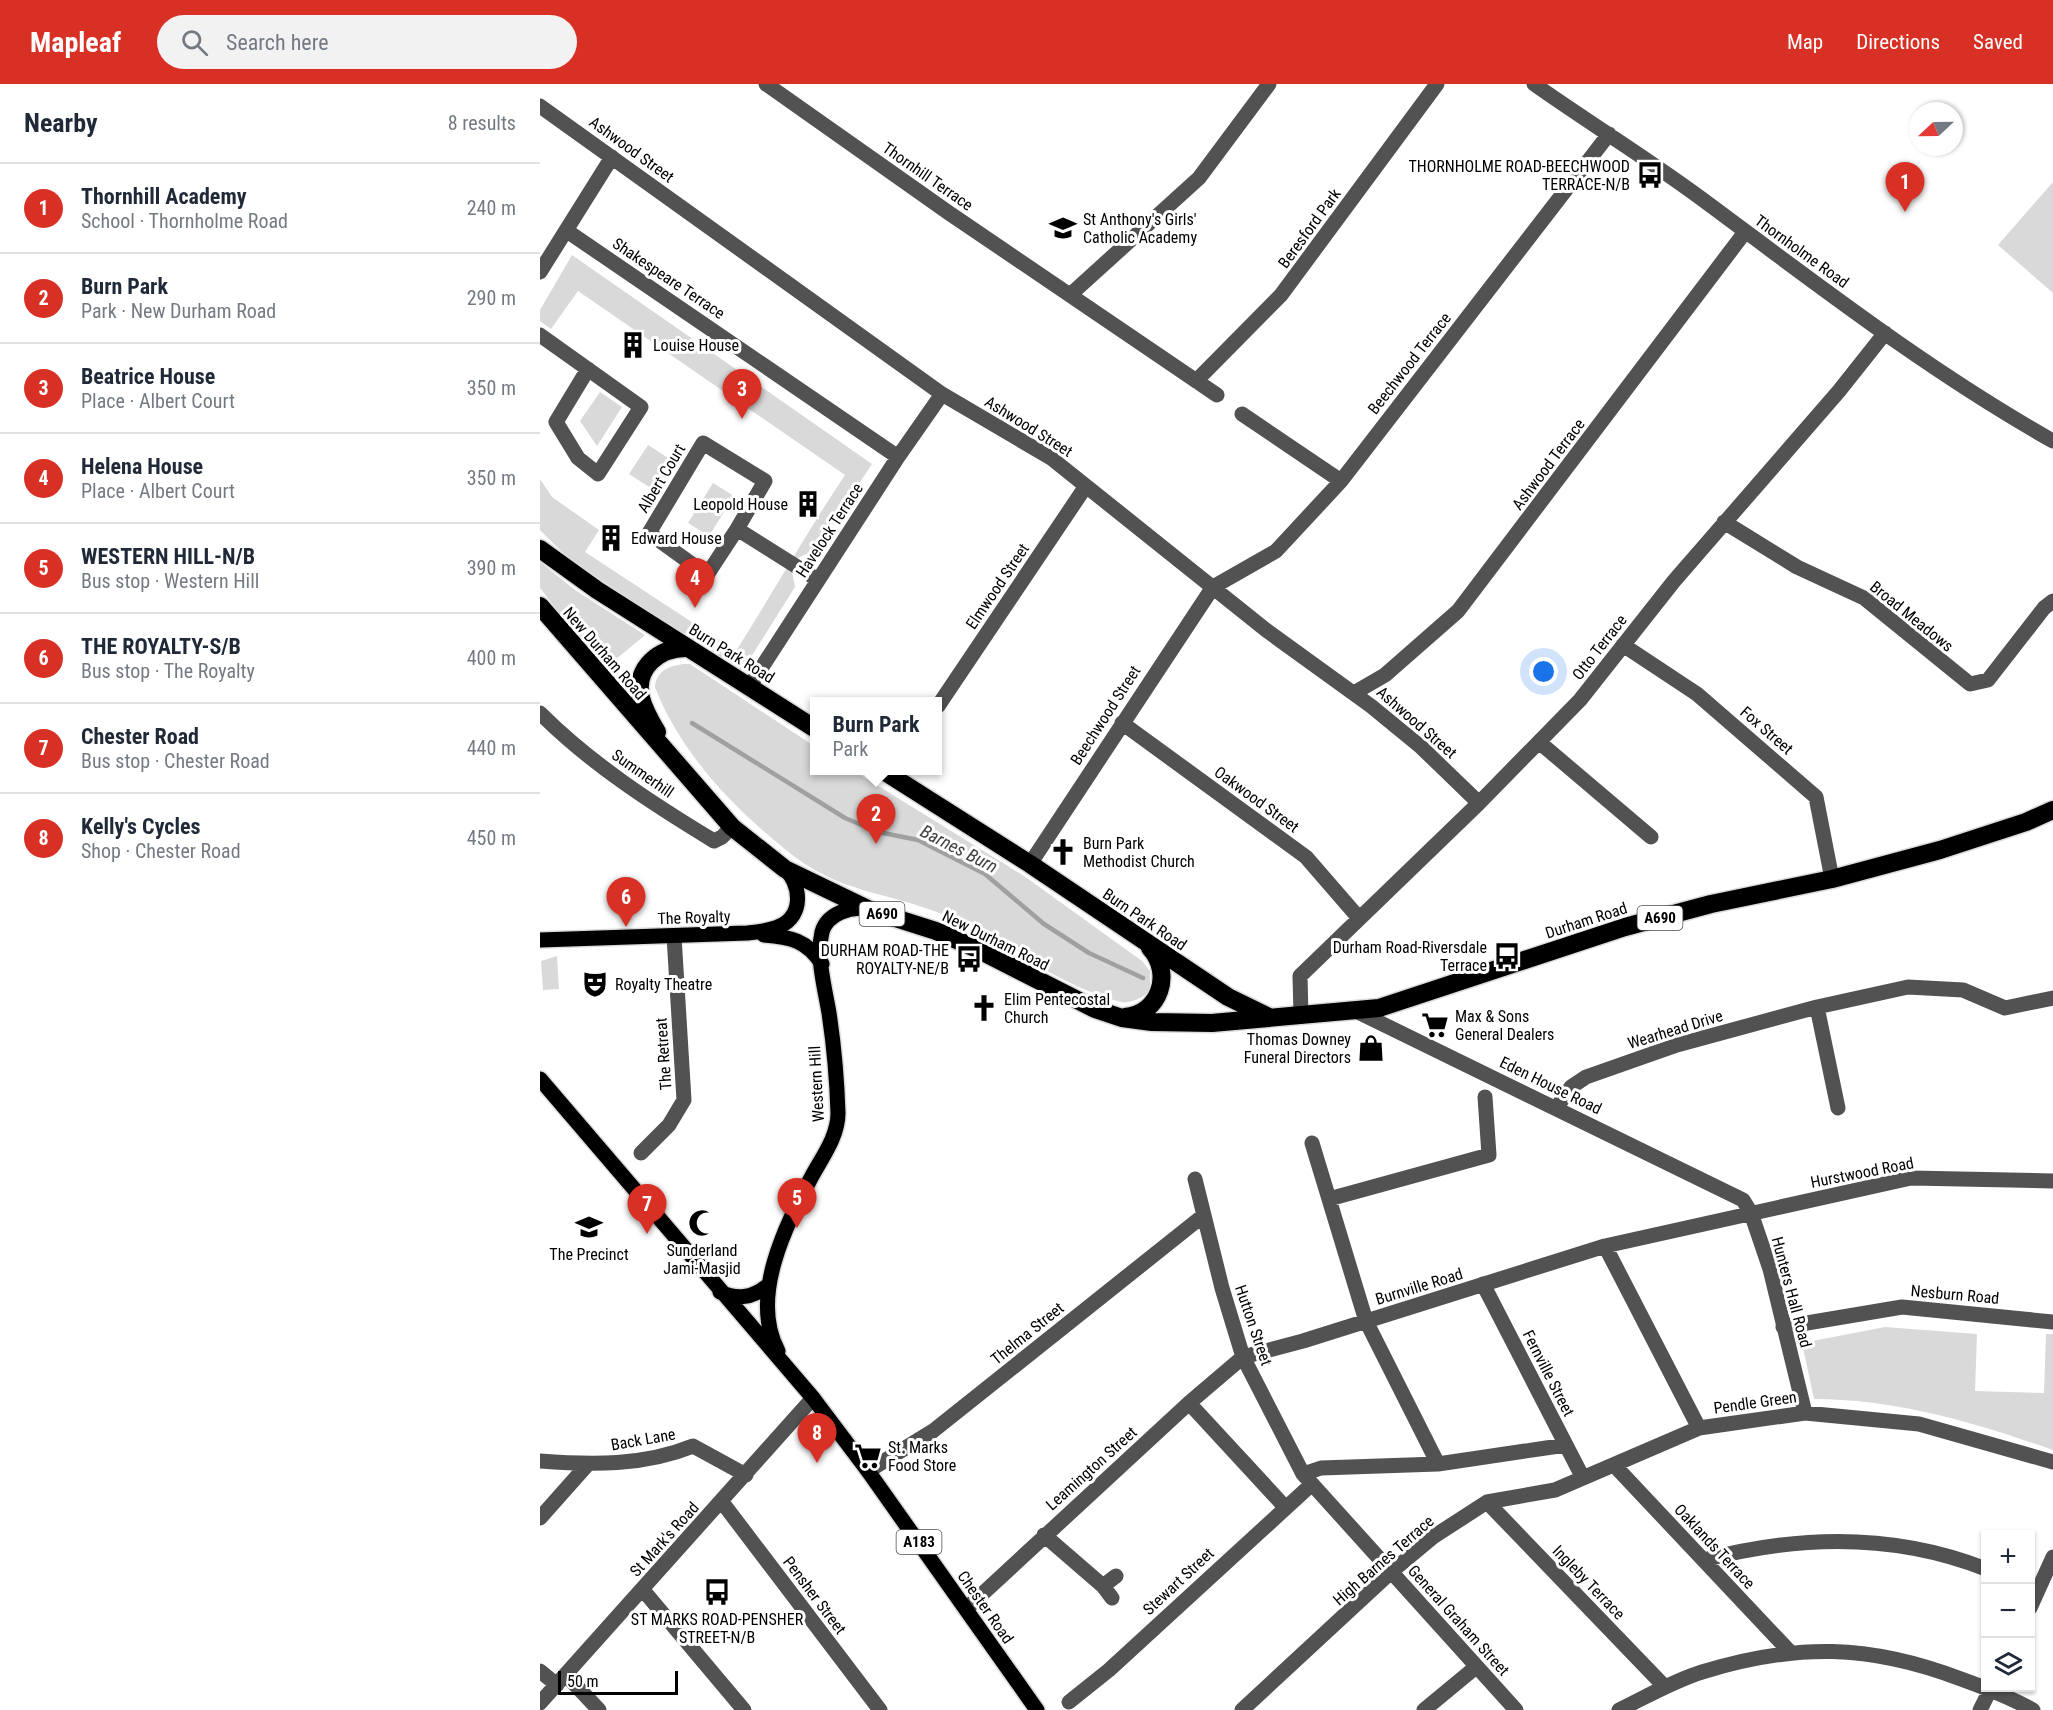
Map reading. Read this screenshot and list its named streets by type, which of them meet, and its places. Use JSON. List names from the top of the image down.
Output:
{
  "streets": {
    "highway": [
      "New Durham Road",
      "Burn Park Road",
      "A690",
      "Durham Road"
    ],
    "main road": [
      "The Royalty",
      "Western Hill",
      "A183",
      "Chester Road"
    ],
    "street": [
      "Ashwood Street",
      "Thornhill Terrace",
      "Beresford Park",
      "Thornholme Road",
      "Shakespeare Terrace",
      "Beechwood Terrace",
      "Ashwood Terrace",
      "Albert Court",
      "Havelock Terrace",
      "Elmwood Street",
      "Broad Meadows",
      "Otto Terrace",
      "Beechwood Street",
      "Fox Street",
      "Summerhill",
      "Oakwood Street",
      "Wearhead Drive",
      "The Retreat",
      "Eden House Road",
      "Hurstwood Road",
      "Burnville Road",
      "Hunters Hall Road",
      "Nesburn Road",
      "Hutton Street",
      "Thelma Street",
      "Fernville Street",
      "Pendle Green",
      "Back Lane",
      "Leamington Street",
      "St Mark's Road",
      "Oaklands Terrace",
      "High Barnes Terrace",
      "Stewart Street",
      "Ingleby Terrace",
      "Pensher Street",
      "General Graham Street"
    ]
  },
  "crossings": [
    ["Ashwood Street", "Beechwood Terrace"],
    ["Ashwood Street", "Ashwood Terrace"],
    ["Ashwood Street", "Havelock Terrace"],
    ["Ashwood Street", "Elmwood Street"],
    ["Ashwood Street", "Otto Terrace"],
    ["Ashwood Street", "Beechwood Street"],
    ["Thornhill Terrace", "Beresford Park"],
    ["Thornholme Road", "Beechwood Terrace"],
    ["Thornholme Road", "Ashwood Terrace"],
    ["Thornholme Road", "Otto Terrace"],
    ["Shakespeare Terrace", "Havelock Terrace"],
    ["Beechwood Terrace", "Beechwood Street"],
    ["Havelock Terrace", "Burn Park Road"],
    ["Broad Meadows", "Otto Terrace"],
    ["Otto Terrace", "Fox Street"],
    ["Otto Terrace", "Oakwood Street"],
    ["Otto Terrace", "Durham Road"],
    ["New Durham Road", "Burn Park Road"],
    ["New Durham Road", "Summerhill"],
    ["New Durham Road", "A690"],
    ["New Durham Road", "The Royalty"],
    ["New Durham Road", "Durham Road"],
    ["New Durham Road", "Western Hill"],
    ["Burn Park Road", "Beechwood Street"],
    ["Burn Park Road", "A690"],
    ["Burn Park Road", "Durham Road"],
    ["Beechwood Street", "Oakwood Street"],
    ["Fox Street", "Durham Road"],
    ["The Royalty", "The Retreat"],
    ["Durham Road", "Eden House Road"],
    ["Wearhead Drive", "Eden House Road"],
    ["Western Hill", "Chester Road"],
    ["Eden House Road", "Hunters Hall Road"],
    ["Hurstwood Road", "Burnville Road"],
    ["Hurstwood Road", "Hunters Hall Road"],
    ["Burnville Road", "Hutton Street"],
    ["Burnville Road", "Fernville Street"],
    ["Burnville Road", "Leamington Street"],
    ["Hunters Hall Road", "Nesburn Road"],
    ["Hunters Hall Road", "Pendle Green"],
    ["Hutton Street", "Thelma Street"],
    ["Hutton Street", "Leamington Street"],
    ["Hutton Street", "Stewart Street"],
    ["Hutton Street", "General Graham Street"],
    ["Thelma Street", "Chester Road"],
    ["Fernville Street", "High Barnes Terrace"],
    ["Pendle Green", "High Barnes Terrace"],
    ["Back Lane", "St Mark's Road"],
    ["Leamington Street", "Chester Road"],
    ["St Mark's Road", "Pensher Street"],
    ["St Mark's Road", "Chester Road"],
    ["Oaklands Terrace", "High Barnes Terrace"],
    ["High Barnes Terrace", "Ingleby Terrace"],
    ["High Barnes Terrace", "General Graham Street"],
    ["Stewart Street", "General Graham Street"]
  ],
  "water": ["Barnes Burn"],
  "places": {
    "bus stop": [
      "THORNHOLME ROAD-BEECHWOOD TERRACE-N/B",
      "Durham Road-Riversdale Terrace",
      "DURHAM ROAD-THE ROYALTY-NE/B",
      "ST MARKS ROAD-PENSHER STREET-N/B"
    ],
    "school or university": ["St Anthony's Girls' Catholic Academy", "The Precinct"],
    "building": ["Louise House", "Leopold House", "Edward House"],
    "church": ["Burn Park Methodist Church", "Elim Pentecostal Church"],
    "theatre": ["Royalty Theatre"],
    "supermarket": ["Max & Sons General Dealers", "St. Marks Food Store"],
    "shop": ["Thomas Downey Funeral Directors"],
    "mosque": ["Sunderland Jami-Masjid"]
  },
  "scale_bar": "50 m",
  "north": "left",
  "page": {
    "header": "Mapleaf",
    "search": "Search here",
    "nav": ["Map", "Directions", "Saved"],
    "heading": ["Nearby", "8 results"],
    "list": [
      {
        "mark": "1",
        "name": "Thornhill Academy",
        "note": "School · Thornholme Road",
        "value": "240 m"
      },
      {
        "mark": "2",
        "name": "Burn Park",
        "note": "Park · New Durham Road",
        "value": "290 m"
      },
      {
        "mark": "3",
        "name": "Beatrice House",
        "note": "Place · Albert Court",
        "value": "350 m"
      },
      {
        "mark": "4",
        "name": "Helena House",
        "note": "Place · Albert Court",
        "value": "350 m"
      },
      {
        "mark": "5",
        "name": "WESTERN HILL-N/B",
        "note": "Bus stop · Western Hill",
        "value": "390 m"
      },
      {
        "mark": "6",
        "name": "THE ROYALTY-S/B",
        "note": "Bus stop · The Royalty",
        "value": "400 m"
      },
      {
        "mark": "7",
        "name": "Chester Road",
        "note": "Bus stop · Chester Road",
        "value": "440 m"
      },
      {
        "mark": "8",
        "name": "Kelly's Cycles",
        "note": "Shop · Chester Road",
        "value": "450 m"
      }
    ],
    "pins": [
      "1",
      "3",
      "4",
      "2",
      "6",
      "5",
      "7",
      "8"
    ],
    "popup": ["Burn Park", "Park"],
    "map_buttons": ["+", "−"],
    "scale": "50 m"
  }
}
